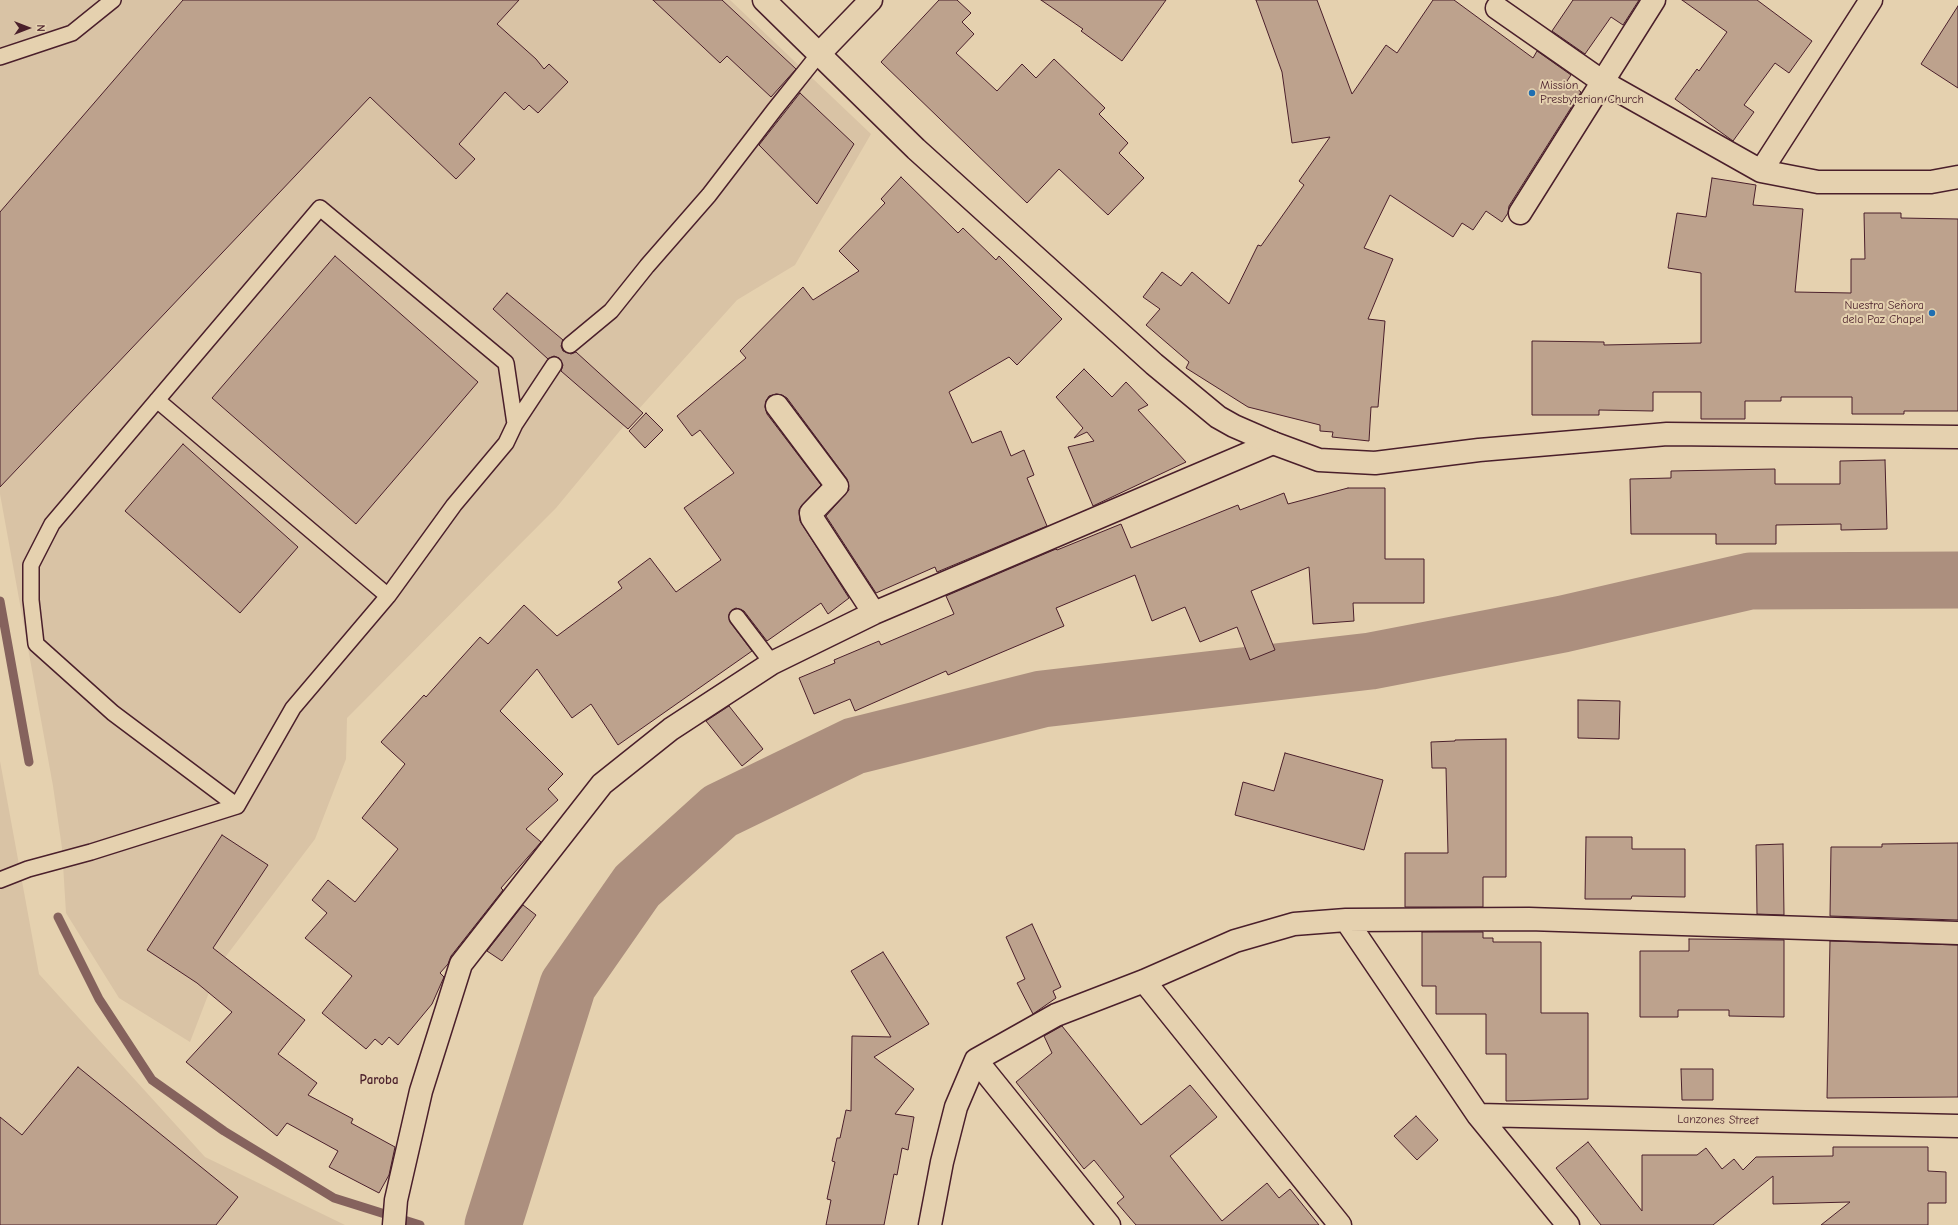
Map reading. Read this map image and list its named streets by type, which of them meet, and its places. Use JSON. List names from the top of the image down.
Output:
{
  "streets": {
    "street": ["Lanzones Street"]
  },
  "districts": ["Paroba"],
  "places": ["Mission Presbyterian Church", "Nuestra Señora dela Paz Chapel"],
  "north": "right"
}
